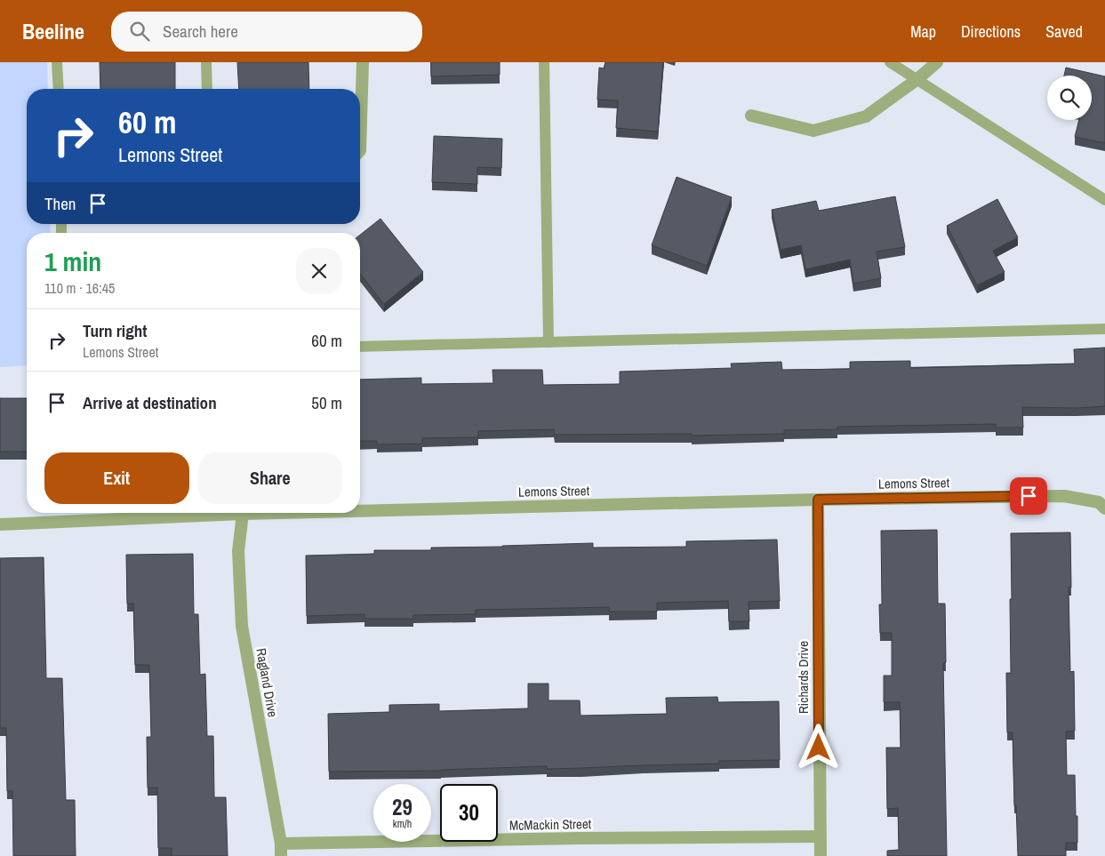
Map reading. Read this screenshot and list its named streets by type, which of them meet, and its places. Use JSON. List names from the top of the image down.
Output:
{
  "streets": {
    "street": [
      "Lemons Street",
      "Richards Drive",
      "Ragland Drive",
      "McMackin Street"
    ]
  },
  "crossings": [
    ["Lemons Street", "Richards Drive"],
    ["Lemons Street", "Ragland Drive"],
    ["Richards Drive", "McMackin Street"],
    ["Ragland Drive", "McMackin Street"]
  ],
  "page": {
    "header": "Beeline",
    "search": "Search here",
    "nav": ["Map", "Directions", "Saved"],
    "turn": ["60 m", "Lemons Street"],
    "then": "Then",
    "heading": ["1 min", "110 m · 16:45"],
    "list": [
      {
        "name": "Turn right",
        "note": "Lemons Street",
        "value": "60 m"
      },
      {
        "name": "Arrive at destination",
        "value": "50 m"
      }
    ],
    "buttons": ["Exit", "Share"],
    "speed": "29 km/h",
    "limit": "30"
  }
}
